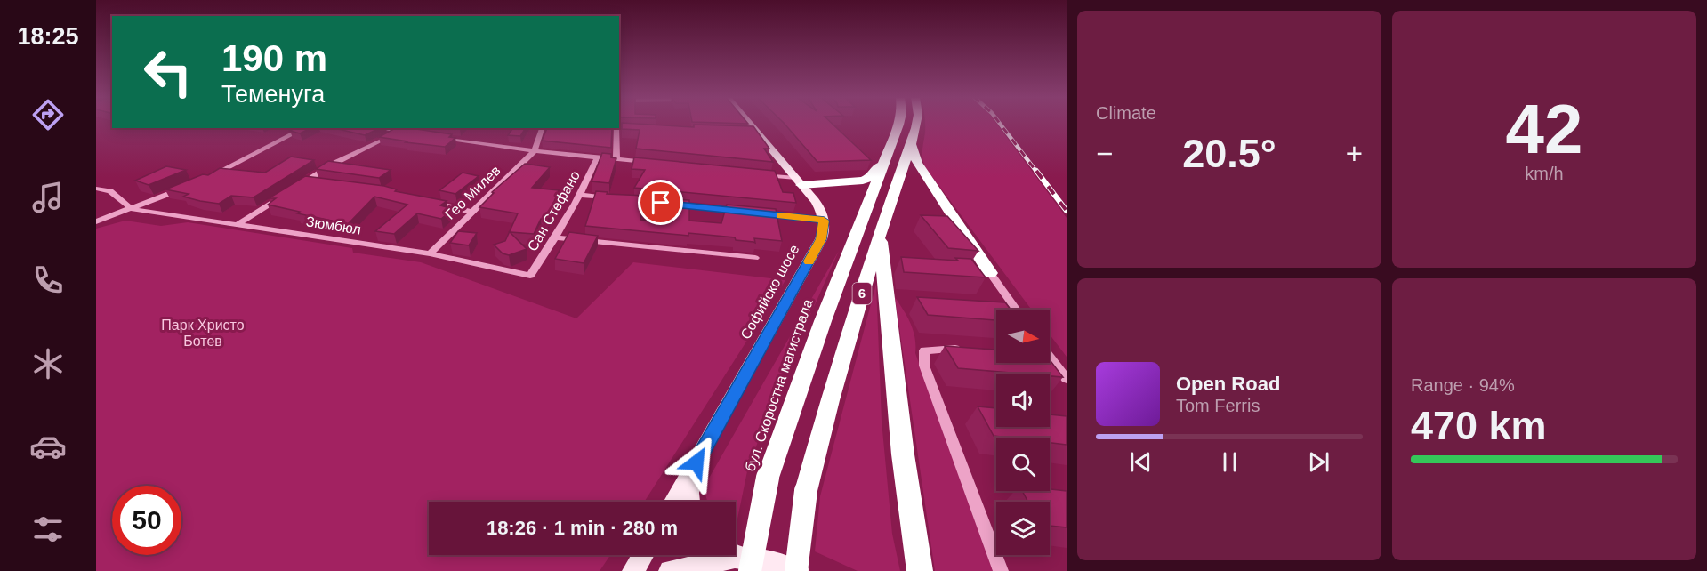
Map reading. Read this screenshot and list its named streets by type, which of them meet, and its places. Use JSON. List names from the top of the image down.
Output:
{
  "streets": {
    "highway": ["6", "бул. Скоростна магистрала"],
    "main road": ["Софийско шосе"],
    "street": ["Гео Милев", "Сан Стефано", "Зюмбюл"]
  },
  "crossings": [
    ["Гео Милев", "Зюмбюл"],
    ["Сан Стефано", "Зюмбюл"]
  ],
  "parks": ["Парк Христо Ботев"],
  "north": "right",
  "page": {
    "tabs": "18:25",
    "tile": [
      "Climate",
      ["42", "km/h"],
      ["Range · 94%", "470 km"]
    ],
    "turn": ["190 m", "Теменуга"],
    "heat": ["−", "20.5°", "+"],
    "song": ["Open Road", "Tom Ferris"],
    "limit": "50",
    "trip": "18:26 · 1 min · 280 m"
  }
}
